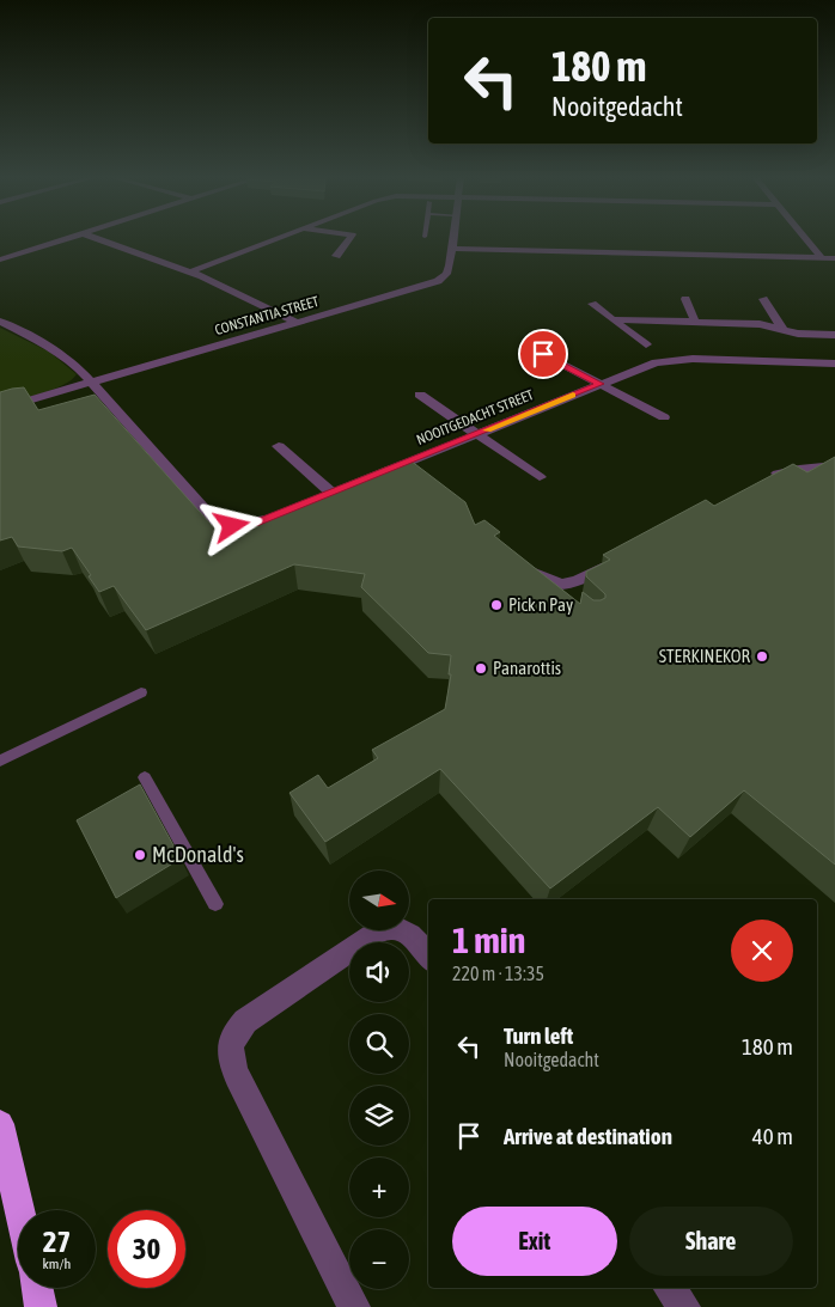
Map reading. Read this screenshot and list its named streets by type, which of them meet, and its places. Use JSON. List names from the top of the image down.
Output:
{
  "streets": {
    "street": ["CONSTANTIA STREET", "NOOITGEDACHT STREET"]
  },
  "places": [
    "Pick n Pay",
    "STERKINEKOR",
    "Panarottis",
    "McDonald's"
  ],
  "north": "right",
  "page": {
    "turn": ["180 m", "Nooitgedacht"],
    "map_buttons": ["+", "−"],
    "heading": ["1 min", "220 m · 13:35"],
    "list": [
      {
        "name": "Turn left",
        "note": "Nooitgedacht",
        "value": "180 m"
      },
      {
        "name": "Arrive at destination",
        "value": "40 m"
      }
    ],
    "buttons": ["Exit", "Share"],
    "speed": "27 km/h",
    "limit": "30"
  }
}
